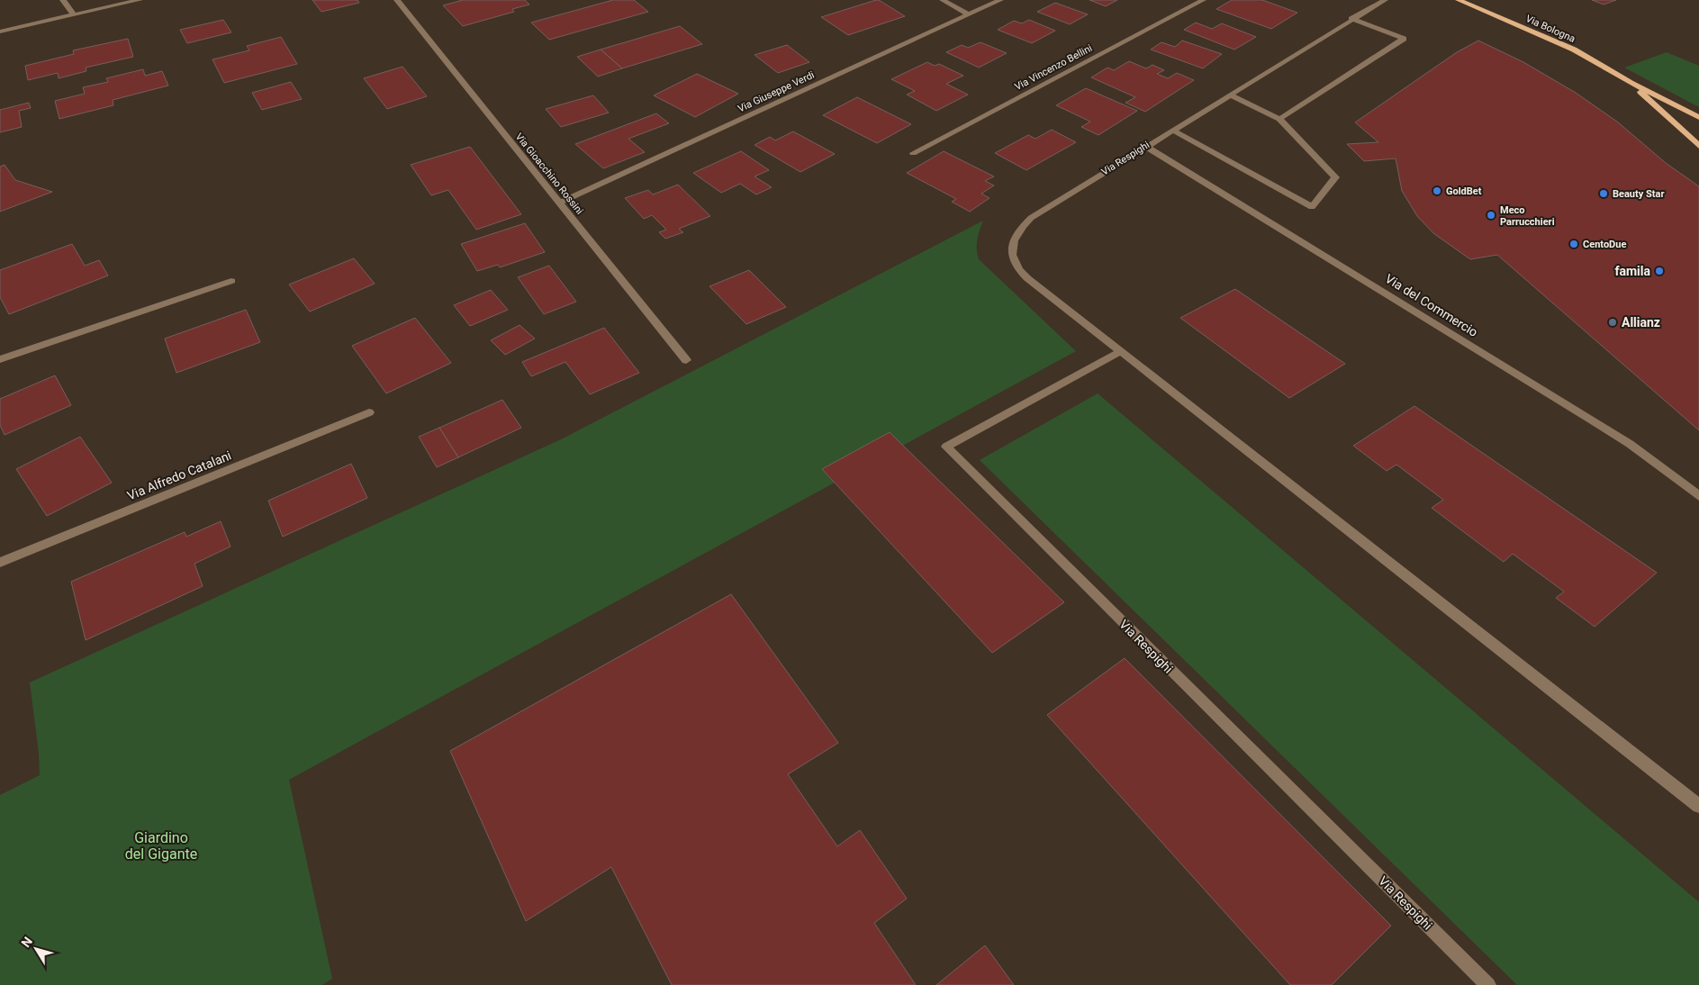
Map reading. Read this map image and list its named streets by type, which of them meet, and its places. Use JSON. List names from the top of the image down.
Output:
{
  "streets": {
    "main road": ["Via Bologna"],
    "street": [
      "Via Vincenzo Bellini",
      "Via Giuseppe Verdi",
      "Via Respighi",
      "Via Gioacchino Rossini",
      "Via del Commercio",
      "Via Alfredo Catalani"
    ]
  },
  "crossings": [
    ["Via Giuseppe Verdi", "Via Gioacchino Rossini"],
    ["Via Respighi", "Via del Commercio"]
  ],
  "parks": ["Giardino del Gigante"],
  "places": [
    "GoldBet",
    "Beauty Star",
    "Meco Parrucchieri",
    "CentoDue",
    "famila",
    "Allianz"
  ],
  "north": "top left"
}
